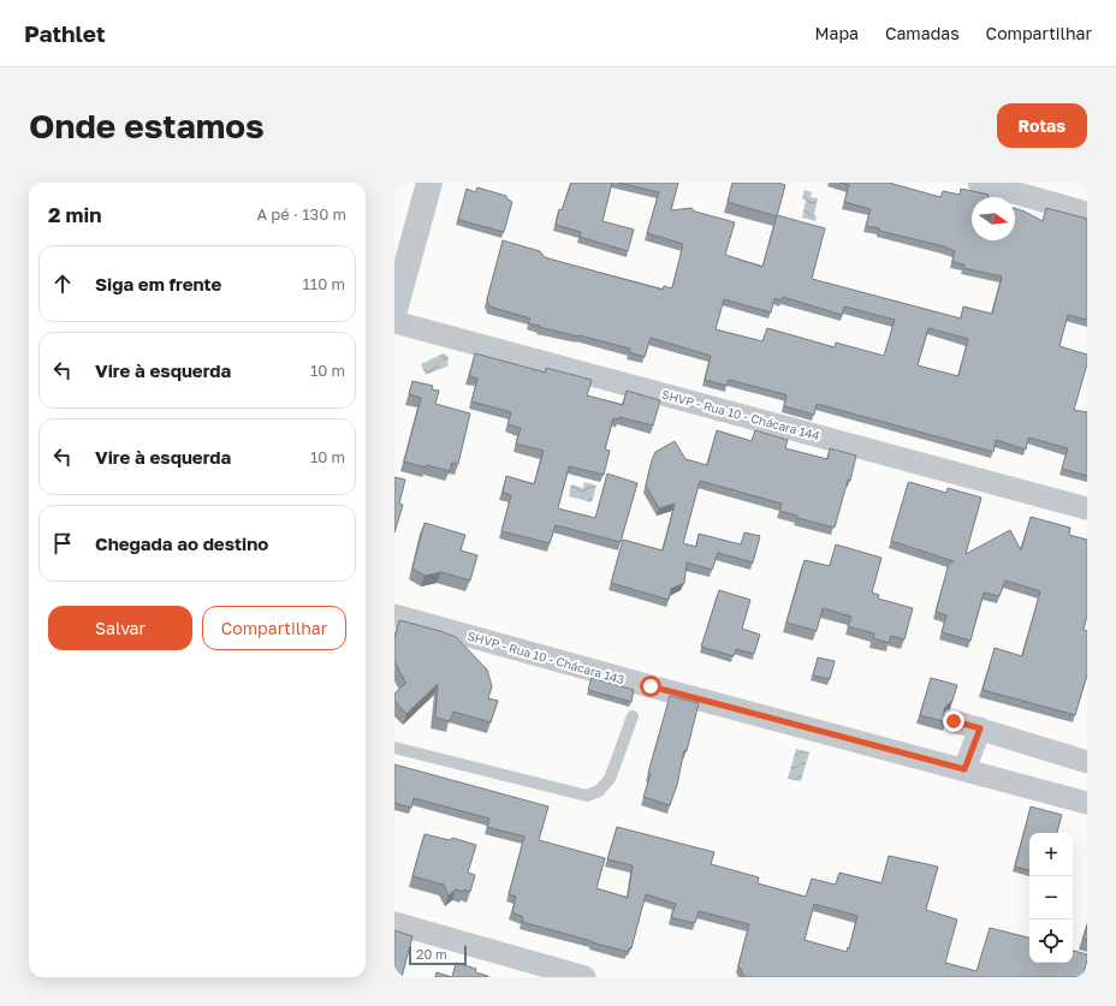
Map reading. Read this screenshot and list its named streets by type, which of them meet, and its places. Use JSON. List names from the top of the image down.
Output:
{
  "streets": {
    "street": ["SHVP - Rua 10 - Chácara 144", "SHVP - Rua 10 - Chácara 143"]
  },
  "scale_bar": "20 m",
  "north": "right",
  "page": {
    "header": "Pathlet",
    "nav": ["Mapa", "Camadas", "Compartilhar"],
    "buttons": [
      "Rotas",
      ["Salvar", "Compartilhar"]
    ],
    "title": "Onde estamos",
    "heading": ["2 min", "A pé · 130 m"],
    "list": [
      ["Siga em frente", "110 m"],
      ["Vire à esquerda", "10 m"],
      ["Vire à esquerda", "10 m"],
      "Chegada ao destino"
    ],
    "map_buttons": ["+", "−"],
    "scale": "20 m"
  }
}
